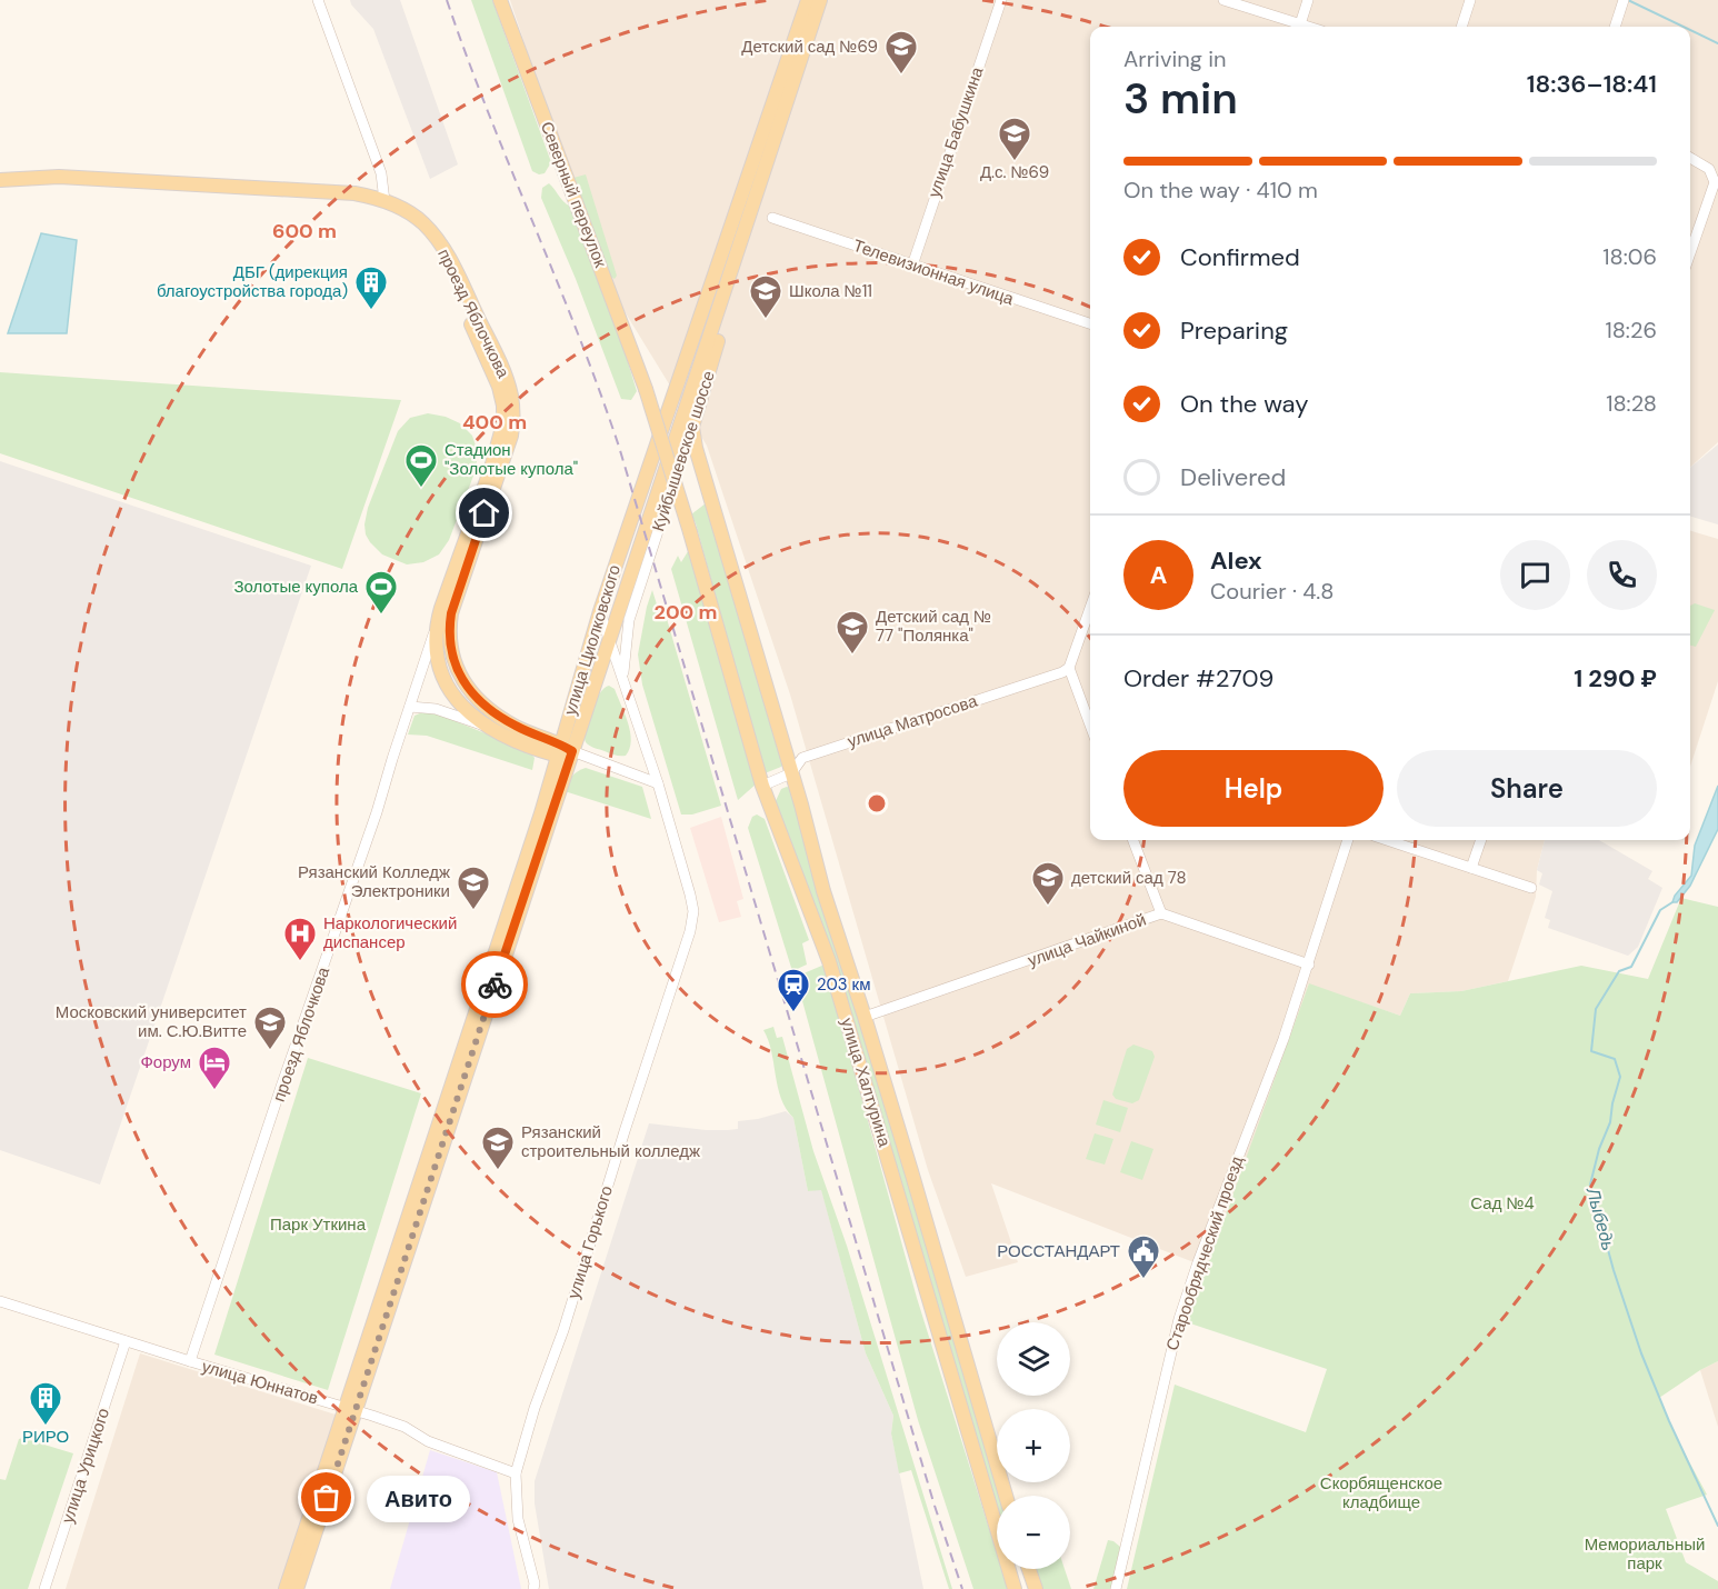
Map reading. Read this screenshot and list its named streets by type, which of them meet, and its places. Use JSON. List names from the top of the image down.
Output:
{
  "streets": {
    "main road": [
      "Северный переулок",
      "проезд Яблочкова",
      "Куйбышевское шоссе",
      "улица Циолковского",
      "улица Халтурина"
    ],
    "street": [
      "улица Бабушкина",
      "Телевизионная улица",
      "улица Матросова",
      "улица Чайкиной",
      "улица Горького",
      "Старообрядческий проезд",
      "улица Юннатов",
      "улица Урицкого"
    ]
  },
  "crossings": [
    ["улица Бабушкина", "Телевизионная улица"],
    ["Северный переулок", "улица Халтурина"],
    ["проезд Яблочкова", "улица Циолковского"],
    ["проезд Яблочкова", "улица Юннатов"],
    ["Куйбышевское шоссе", "улица Циолковского"],
    ["Куйбышевское шоссе", "улица Халтурина"],
    ["Куйбышевское шоссе", "улица Горького"],
    ["улица Циолковского", "улица Горького"],
    ["улица Циолковского", "улица Юннатов"],
    ["улица Матросова", "улица Халтурина"],
    ["улица Чайкиной", "улица Халтурина"],
    ["улица Чайкиной", "Старообрядческий проезд"],
    ["улица Горького", "улица Юннатов"],
    ["улица Юннатов", "улица Урицкого"]
  ],
  "water": ["Лыбедь"],
  "parks": [
    "Сад №4",
    "Парк Уткина",
    "Скорбященское кладбище",
    "Мемориальный парк"
  ],
  "places": {
    "school or university": [
      "Детский сад №69",
      "Д.с. №69",
      "Школа №11",
      "Детский сад № 77 \"Полянка\"",
      "детский сад 78",
      "Рязанский Колледж Электроники",
      "Московский университет им. С.Ю.Витте",
      "Рязанский строительный колледж"
    ],
    "building": ["ДБГ (дирекция благоустройства города)", "РИРО"],
    "sports": ["Стадион \"Золотые купола\"", "Золотые купола"],
    "hospital": ["Наркологический диспансер"],
    "station": ["203 км"],
    "hotel": ["Форум"],
    "public building": ["РОССТАНДАРТ"],
    "other": ["Авито"]
  },
  "page": {
    "heading": ["3 min", "Arriving in", "18:36–18:41"],
    "panel": [
      "Alex",
      "Courier · 4.8",
      "Order #2709",
      "1 290 ₽"
    ],
    "bar": "On the way · 410 m",
    "list": [
      ["Confirmed", "18:06"],
      ["Preparing", "18:26"],
      ["On the way", "18:28"],
      "Delivered"
    ],
    "round": "A",
    "buttons": ["Help", "Share"],
    "map_buttons": ["+", "−"],
    "bubble": "Авито"
  },
  "rings": ["600 m", "400 m", "200 m"]
}
